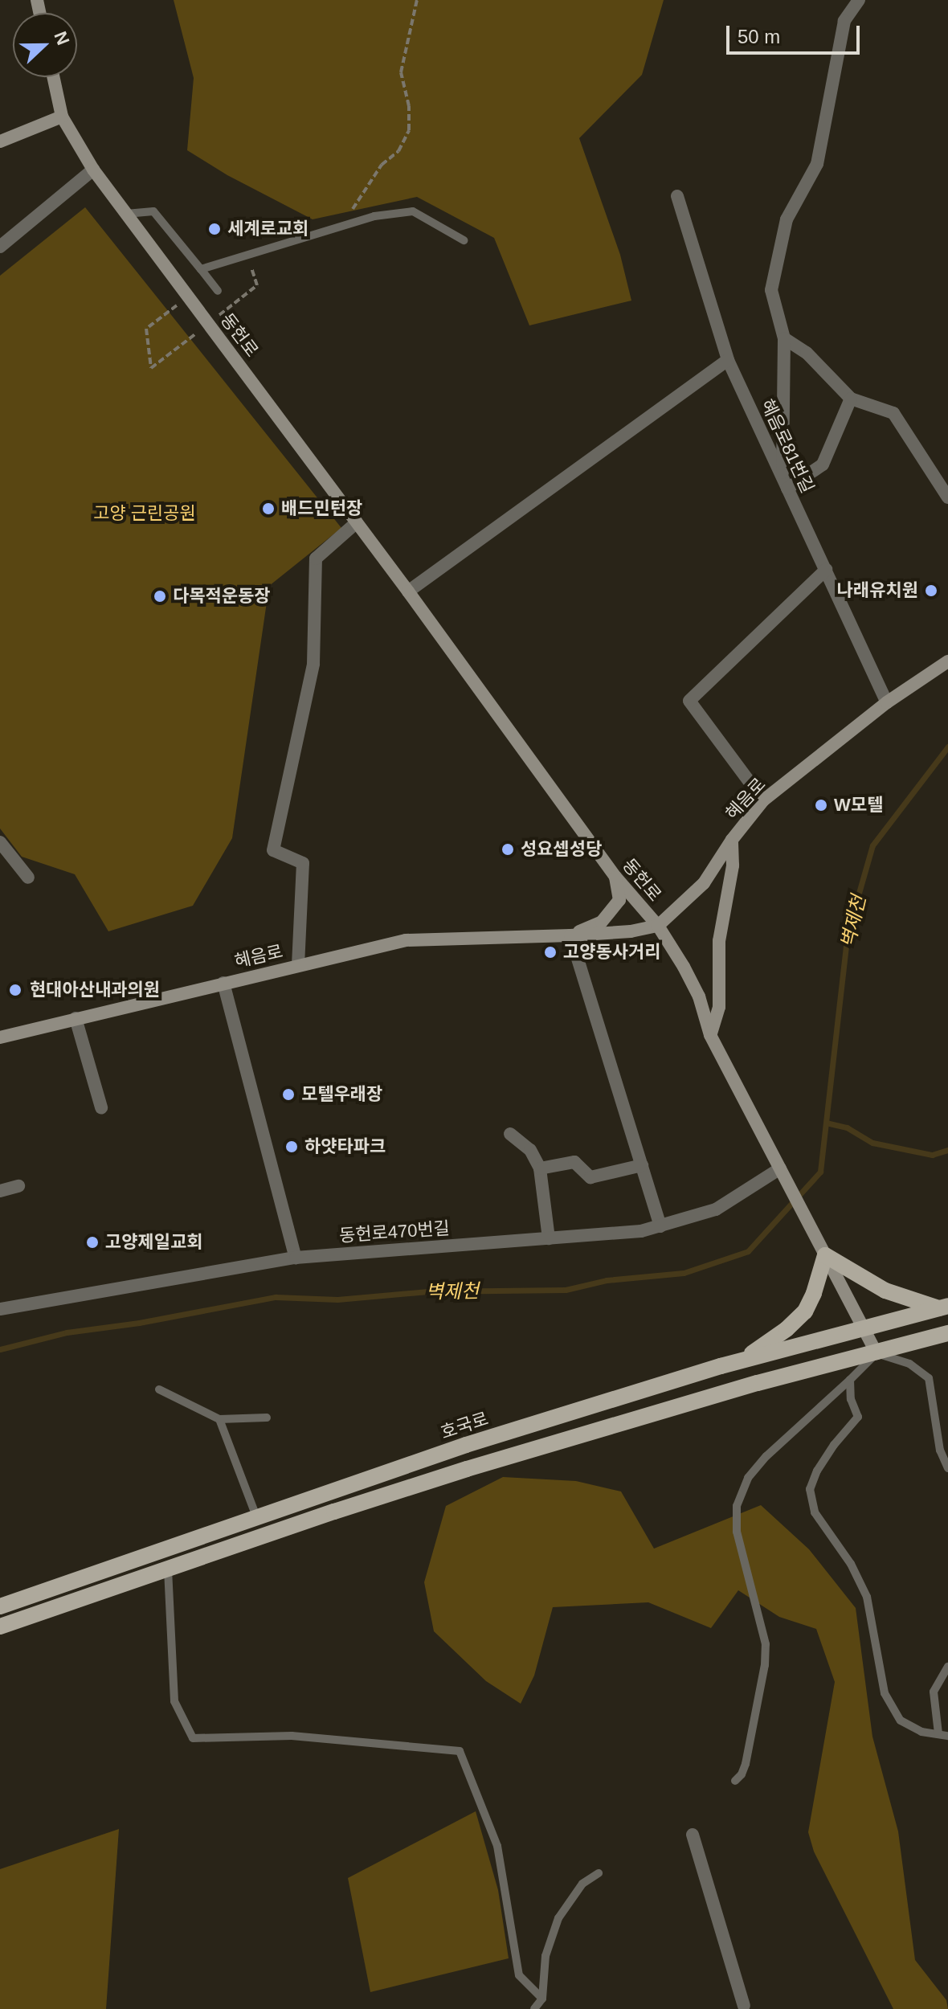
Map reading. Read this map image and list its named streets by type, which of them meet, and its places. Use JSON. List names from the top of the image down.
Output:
{
  "streets": {
    "main road": ["동헌로", "혜음로", "호국로"],
    "street": ["혜음로81번길", "동헌로470번길"]
  },
  "crossings": [
    ["동헌로", "혜음로"],
    ["동헌로", "동헌로470번길"],
    ["혜음로81번길", "혜음로"],
    ["혜음로", "동헌로470번길"]
  ],
  "water": ["벽제천"],
  "parks": ["고양 근린공원"],
  "places": [
    "세계로교회",
    "배드민턴장",
    "나래유치원",
    "다목적운동장",
    "W모텔",
    "성요셉성당",
    "고양동사거리",
    "현대아산내과의원",
    "모텔우래장",
    "하얏타파크",
    "고양제일교회"
  ],
  "scale_bar": "50 m",
  "north": "right"
}
